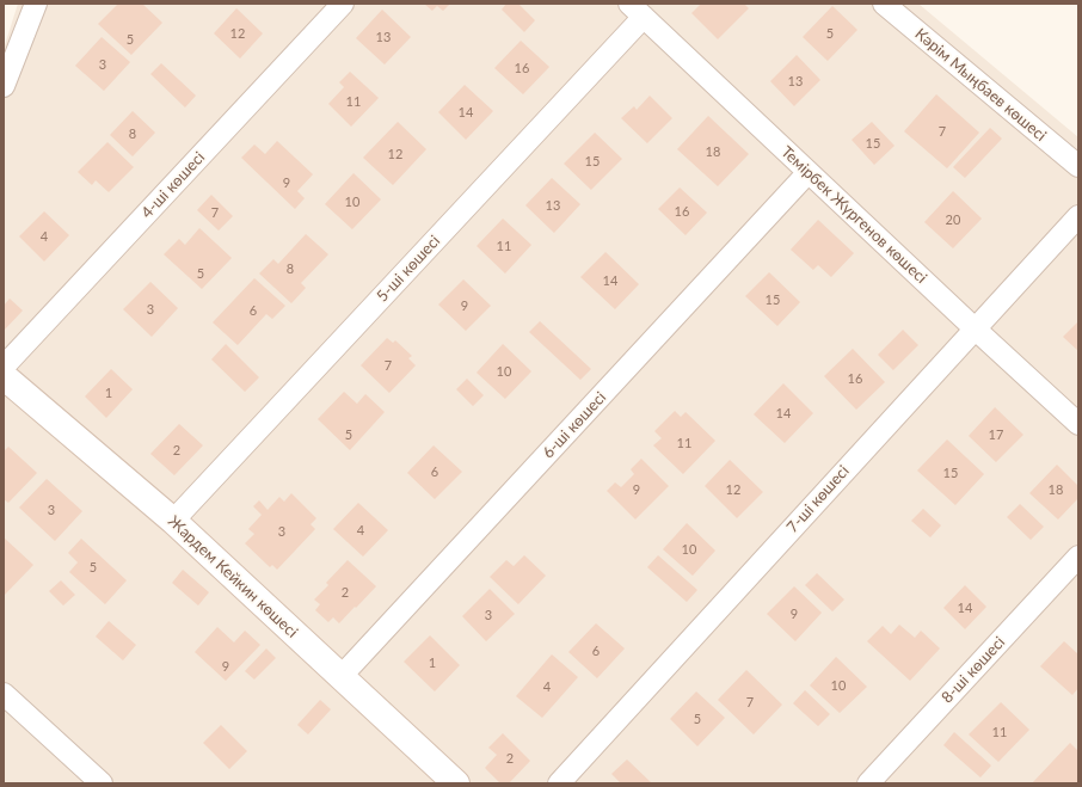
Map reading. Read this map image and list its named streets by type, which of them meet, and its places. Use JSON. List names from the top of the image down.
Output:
{
  "streets": {
    "street": [
      "Кәрім Мыңбаев көшесі",
      "4-ші көшесі",
      "Темірбек Жүргенов көшесі",
      "5-ші көшесі",
      "6-ші көшесі",
      "7-ші көшесі",
      "Жардем Кейкин көшесі",
      "8-ші көшесі"
    ]
  },
  "crossings": [
    ["Темірбек Жүргенов көшесі", "5-ші көшесі"],
    ["Темірбек Жүргенов көшесі", "6-ші көшесі"],
    ["Темірбек Жүргенов көшесі", "7-ші көшесі"],
    ["5-ші көшесі", "Жардем Кейкин көшесі"],
    ["6-ші көшесі", "Жардем Кейкин көшесі"]
  ],
  "house_numbers": [
    "12",
    "5",
    "13",
    "5",
    "3",
    "16",
    "13",
    "11",
    "14",
    "7",
    "8",
    "15",
    "18",
    "12",
    "15",
    "9",
    "10",
    "13",
    "16",
    "7",
    "20",
    "4",
    "11",
    "8",
    "5",
    "14",
    "15",
    "9",
    "3",
    "6",
    "7",
    "10",
    "16",
    "1",
    "14",
    "5",
    "17",
    "11",
    "2",
    "6",
    "15",
    "9",
    "12",
    "18",
    "3",
    "4",
    "3",
    "10",
    "5",
    "2",
    "14",
    "9",
    "3",
    "6",
    "1",
    "9",
    "10",
    "4",
    "7",
    "5",
    "11",
    "2"
  ]
}
